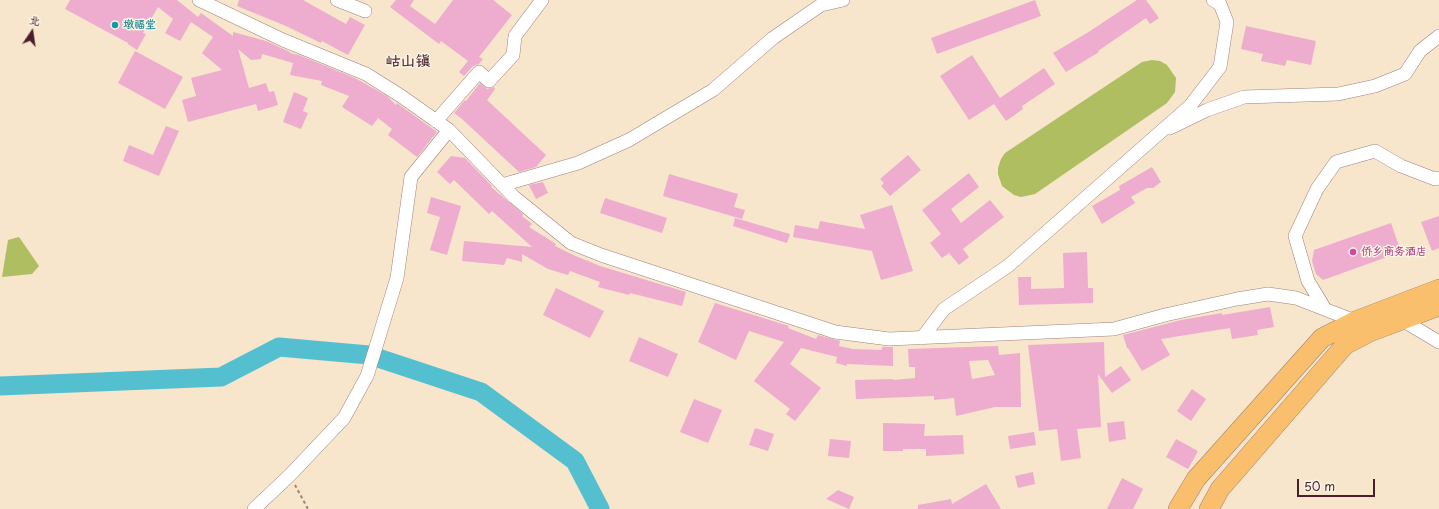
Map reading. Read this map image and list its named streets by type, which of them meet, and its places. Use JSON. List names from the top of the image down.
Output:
{
  "districts": ["岵山镇"],
  "places": ["墩福堂", "侨乡商务酒店"],
  "scale_bar": "50 m",
  "north": "top"
}
